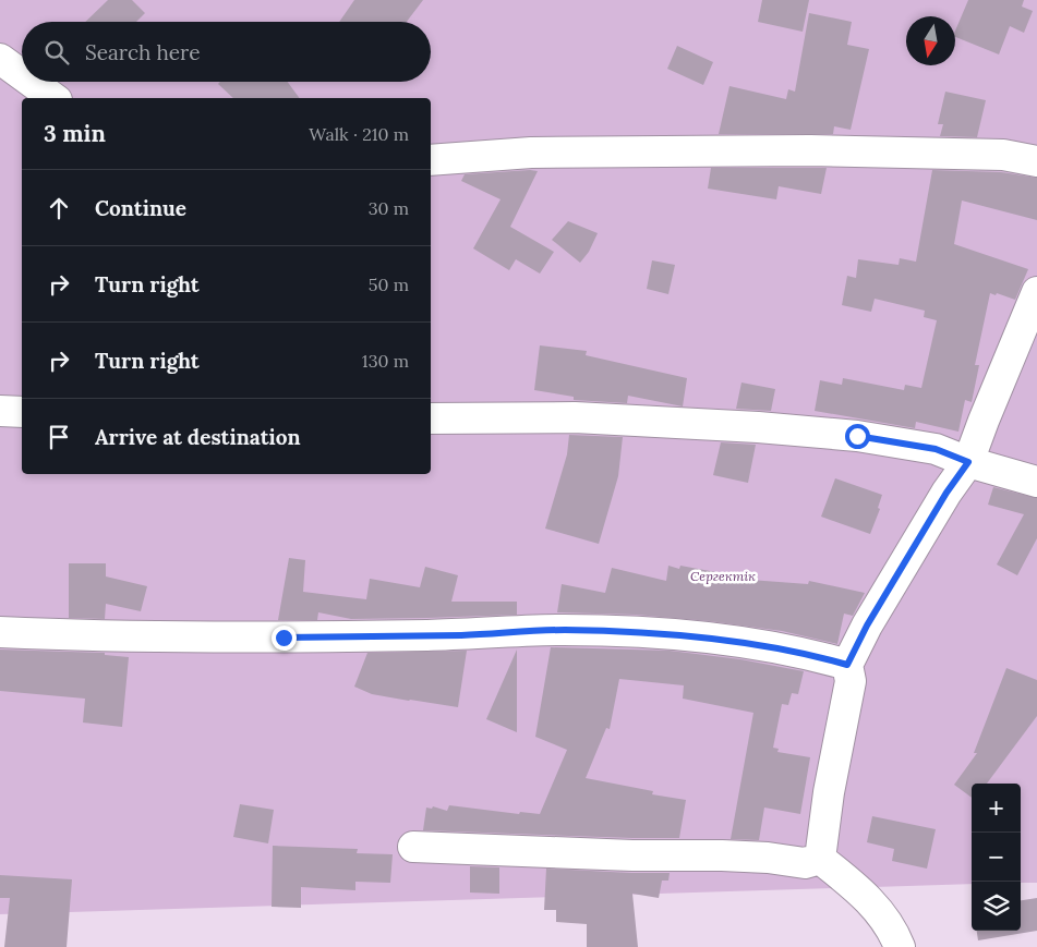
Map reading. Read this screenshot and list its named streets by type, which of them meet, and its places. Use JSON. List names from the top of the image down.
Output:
{
  "parks": ["Сергектік"],
  "north": "bottom",
  "page": {
    "search": "Search here",
    "heading": ["3 min", "Walk · 210 m"],
    "list": [
      ["Continue", "30 m"],
      ["Turn right", "50 m"],
      ["Turn right", "130 m"],
      "Arrive at destination"
    ],
    "map_buttons": ["+", "−"]
  }
}
